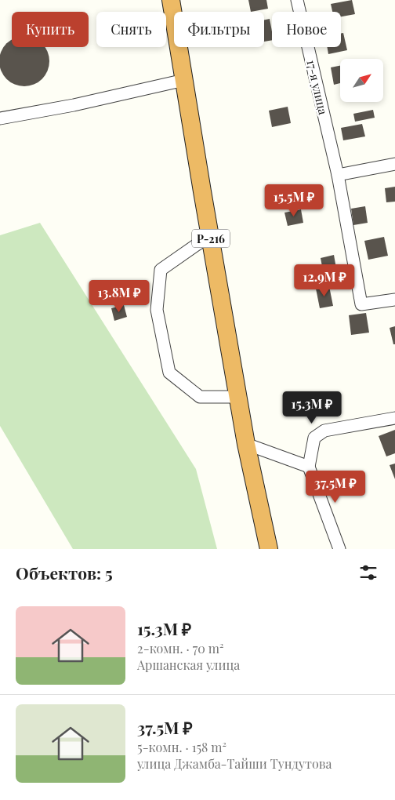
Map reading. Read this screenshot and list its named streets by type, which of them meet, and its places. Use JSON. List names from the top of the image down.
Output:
{
  "streets": {
    "highway": ["Р-216"],
    "street": ["17-я улица"]
  },
  "north": "top right",
  "page": {
    "chip": [
      "Купить",
      "Снять",
      "Фильтры",
      "Новое"
    ],
    "price": [
      "15.5M ₽",
      "12.9M ₽",
      "13.8M ₽",
      "15.3M ₽",
      "37.5M ₽"
    ],
    "heading": "Объектов: 5",
    "list": [
      {
        "name": "15.3M ₽",
        "note": "2-комн. · 70 m² · Аршанская улица"
      },
      {
        "name": "37.5M ₽",
        "note": "5-комн. · 158 m² · улица Джамба-Тайши Тундутова"
      }
    ]
  }
}
